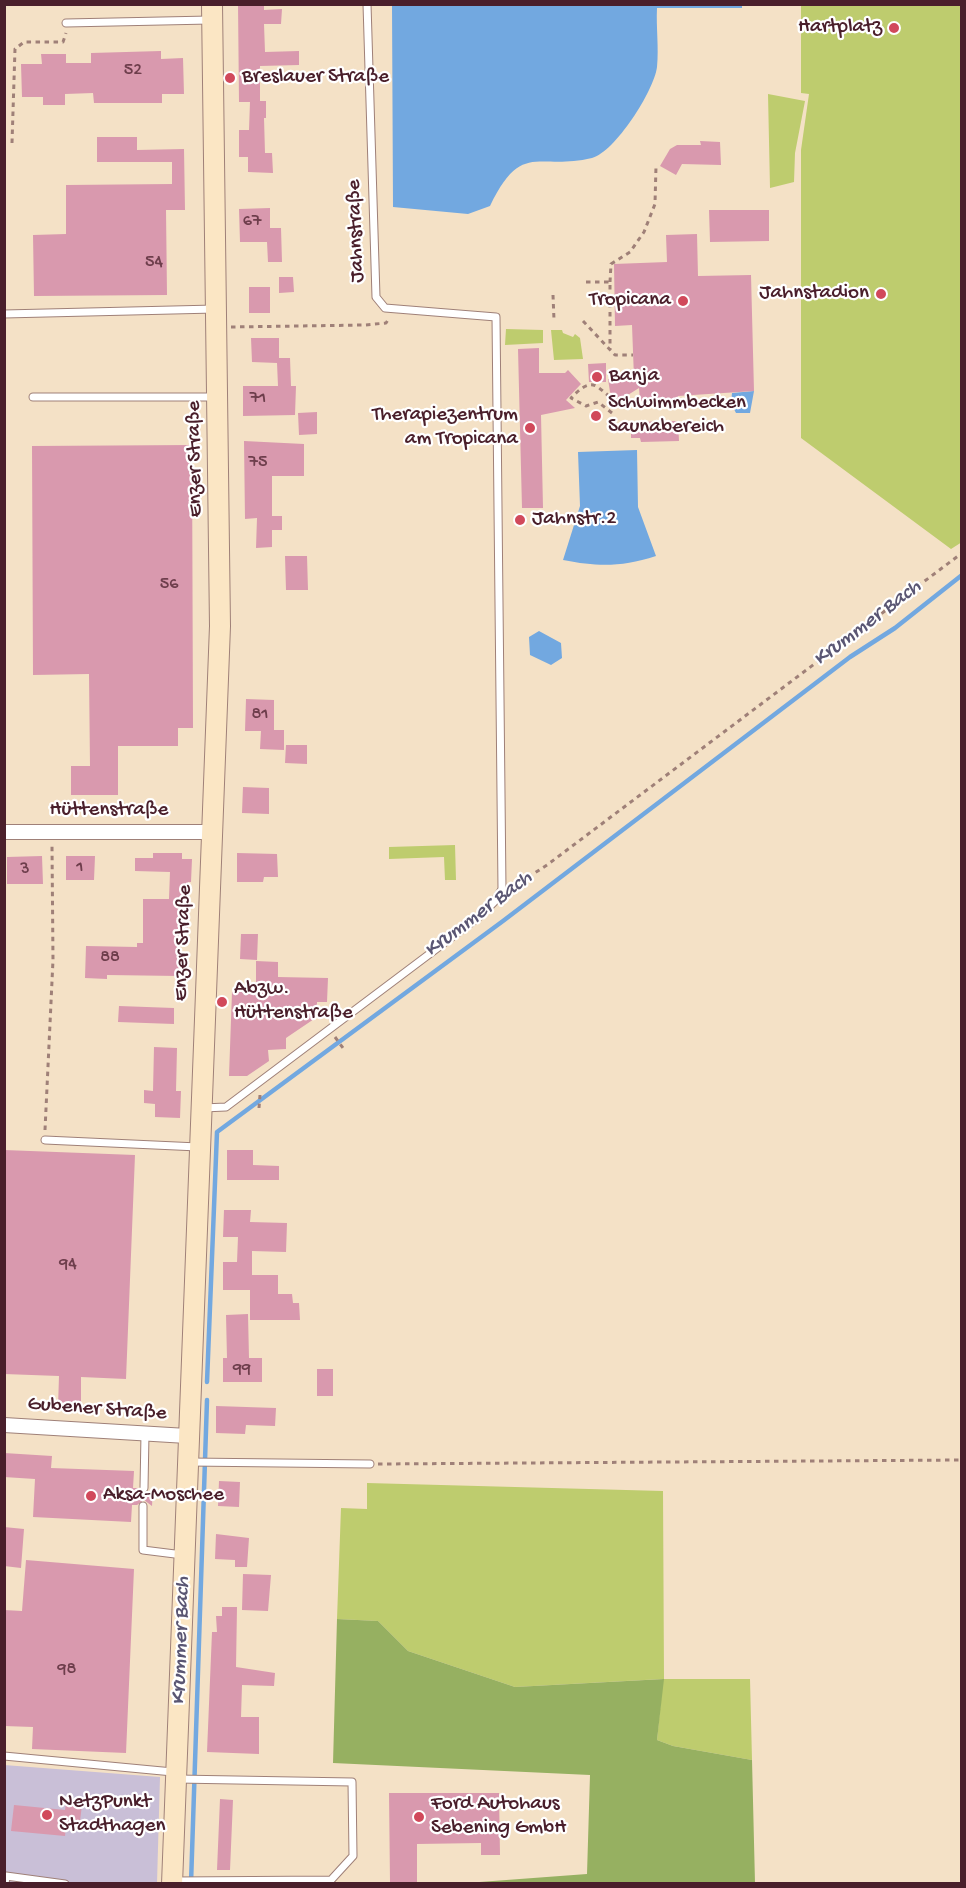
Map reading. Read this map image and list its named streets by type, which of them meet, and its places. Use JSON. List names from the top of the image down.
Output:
{
  "streets": {
    "main road": ["Enzer Straße"],
    "street": ["Hüttenstraße", "Gubener Straße"],
    "lane": ["Jahnstraße"]
  },
  "crossings": [
    ["Enzer Straße", "Hüttenstraße"],
    ["Enzer Straße", "Gubener Straße"]
  ],
  "water": ["Krummer Bach"],
  "places": [
    "Hartplatz",
    "Breslauer Straße",
    "Jahnstadion",
    "Tropicana",
    "Banja",
    "Schwimmbecken Saunabereich",
    "Therapiezentrum am Tropicana",
    "Jahnstr.2",
    "Abzw. Hüttenstraße",
    "Aksa-Moschee",
    "NetzPunkt Stadthagen",
    "Ford Autohaus Sebening GmbH"
  ],
  "house_numbers": [
    "52",
    "67",
    "54",
    "71",
    "75",
    "56",
    "81",
    "1",
    "3",
    "88",
    "94",
    "99",
    "98"
  ]
}
